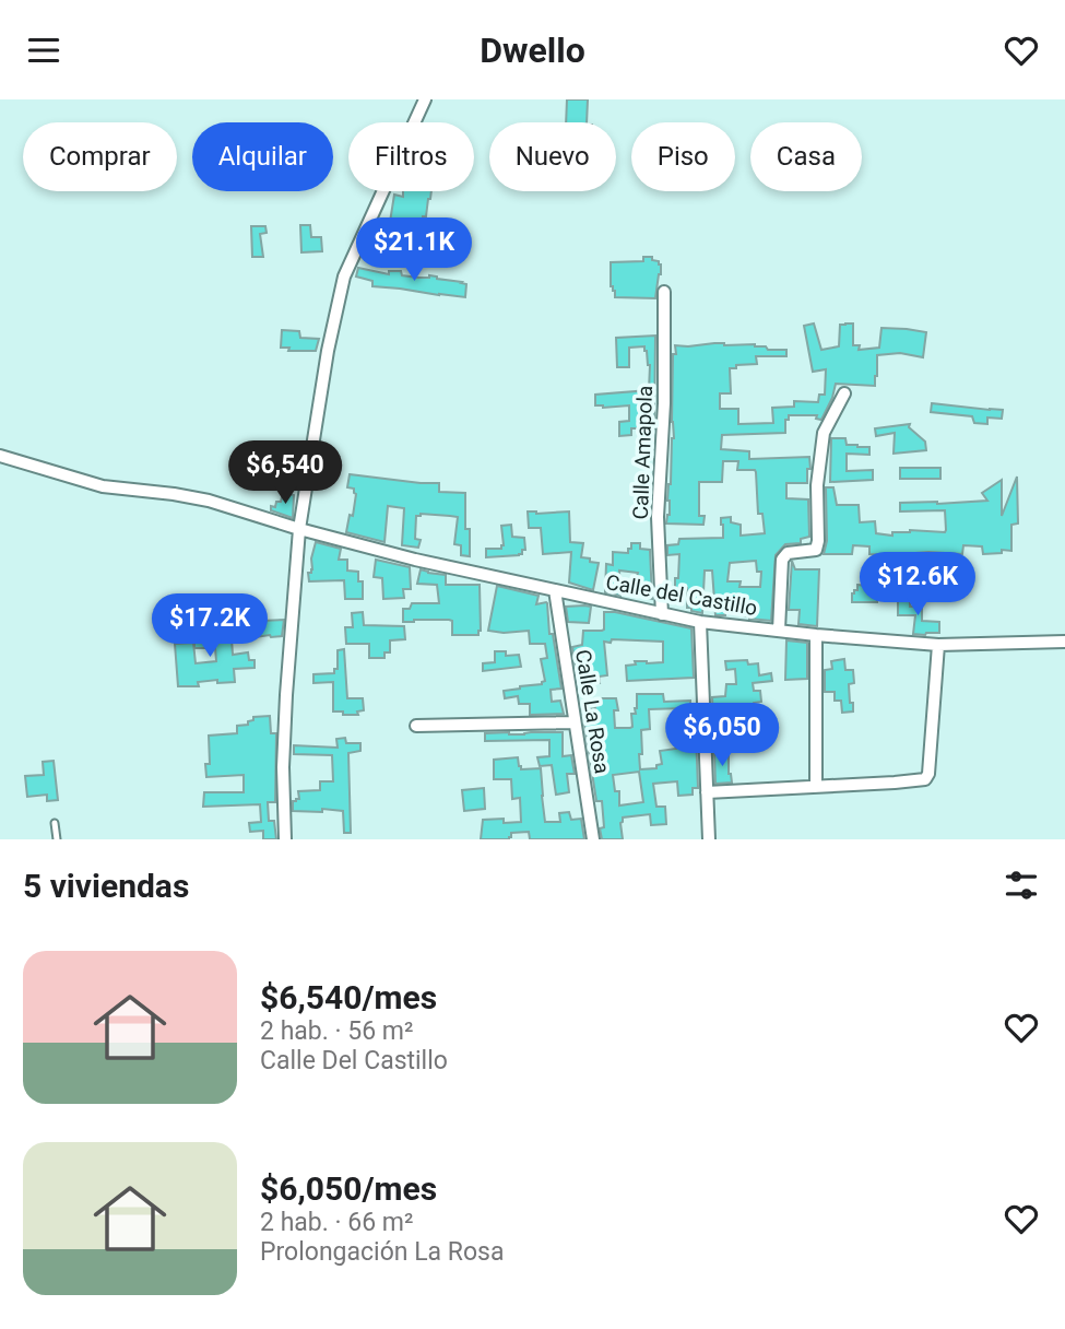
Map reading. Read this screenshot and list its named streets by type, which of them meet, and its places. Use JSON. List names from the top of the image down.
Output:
{
  "streets": {
    "street": ["Calle Amapola", "Calle del Castillo", "Calle La Rosa"]
  },
  "crossings": [
    ["Calle Amapola", "Calle del Castillo"],
    ["Calle del Castillo", "Calle La Rosa"]
  ],
  "page": {
    "header": "Dwello",
    "chip": [
      "Comprar",
      "Alquilar",
      "Filtros",
      "Nuevo",
      "Piso",
      "Casa"
    ],
    "price": [
      "$21.1K",
      "$6,540",
      "$12.6K",
      "$17.2K",
      "$6,050"
    ],
    "heading": "5 viviendas",
    "list": [
      {
        "name": "$6,540/mes",
        "note": "2 hab. · 56 m² · Calle Del Castillo"
      },
      {
        "name": "$6,050/mes",
        "note": "2 hab. · 66 m² · Prolongación La Rosa"
      }
    ]
  }
}
